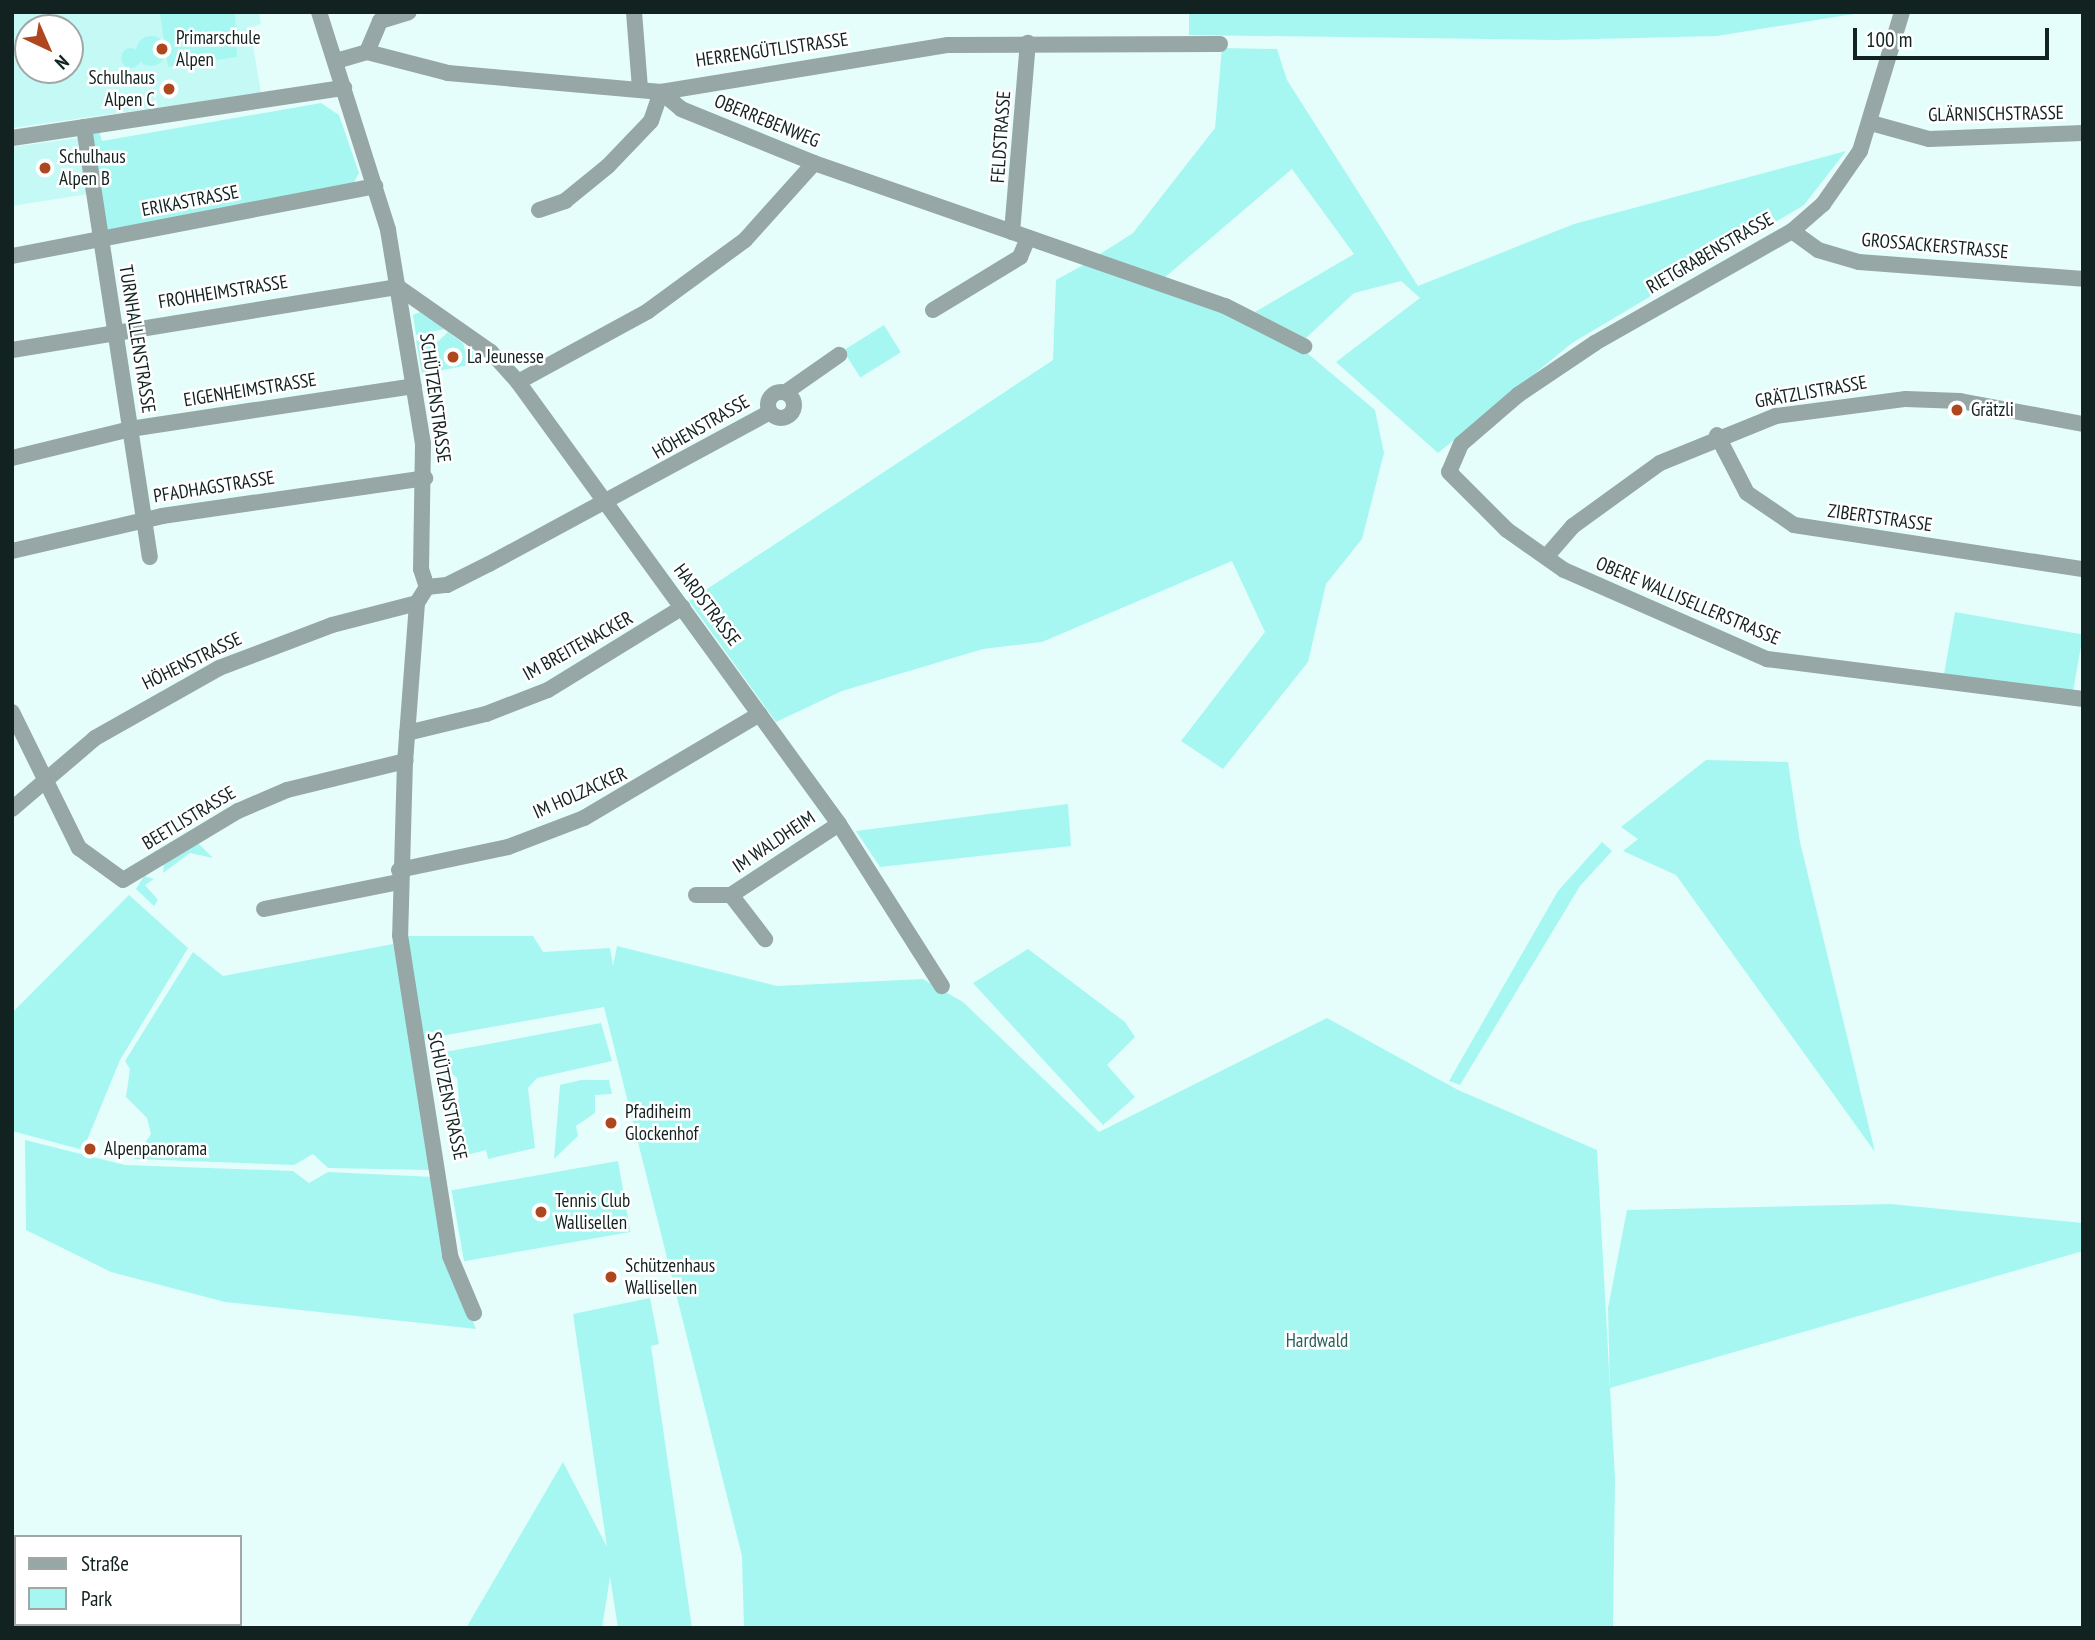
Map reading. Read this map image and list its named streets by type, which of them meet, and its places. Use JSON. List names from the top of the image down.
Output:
{
  "streets": {
    "street": [
      "HERRENGÜTLISTRASSE",
      "GLÄRNISCHSTRASSE",
      "OBERREBENWEG",
      "FELDSTRASSE",
      "ERIKASTRASSE",
      "GROSSACKERSTRASSE",
      "RIETGRABENSTRASSE",
      "FROHHEIMSTRASSE",
      "TURNHALLENSTRASSE",
      "EIGENHEIMSTRASSE",
      "GRÄTZLISTRASSE",
      "SCHÜTZENSTRASSE",
      "HÖHENSTRASSE",
      "PFADHAGSTRASSE",
      "ZIBERTSTRASSE",
      "OBERE WALLISELLERSTRASSE",
      "HARDSTRASSE",
      "IM BREITENACKER",
      "IM HOLZACKER",
      "BEETLISTRASSE",
      "IM WALDHEIM"
    ]
  },
  "crossings": [
    ["HERRENGÜTLISTRASSE", "OBERREBENWEG"],
    ["HERRENGÜTLISTRASSE", "FELDSTRASSE"],
    ["GLÄRNISCHSTRASSE", "RIETGRABENSTRASSE"],
    ["OBERREBENWEG", "FELDSTRASSE"],
    ["ERIKASTRASSE", "TURNHALLENSTRASSE"],
    ["ERIKASTRASSE", "SCHÜTZENSTRASSE"],
    ["GROSSACKERSTRASSE", "RIETGRABENSTRASSE"],
    ["RIETGRABENSTRASSE", "OBERE WALLISELLERSTRASSE"],
    ["FROHHEIMSTRASSE", "TURNHALLENSTRASSE"],
    ["FROHHEIMSTRASSE", "SCHÜTZENSTRASSE"],
    ["FROHHEIMSTRASSE", "HARDSTRASSE"],
    ["TURNHALLENSTRASSE", "EIGENHEIMSTRASSE"],
    ["TURNHALLENSTRASSE", "PFADHAGSTRASSE"],
    ["EIGENHEIMSTRASSE", "SCHÜTZENSTRASSE"],
    ["GRÄTZLISTRASSE", "ZIBERTSTRASSE"],
    ["GRÄTZLISTRASSE", "OBERE WALLISELLERSTRASSE"],
    ["SCHÜTZENSTRASSE", "HÖHENSTRASSE"],
    ["SCHÜTZENSTRASSE", "PFADHAGSTRASSE"],
    ["SCHÜTZENSTRASSE", "HARDSTRASSE"],
    ["SCHÜTZENSTRASSE", "IM BREITENACKER"],
    ["SCHÜTZENSTRASSE", "IM HOLZACKER"],
    ["SCHÜTZENSTRASSE", "BEETLISTRASSE"],
    ["HÖHENSTRASSE", "HARDSTRASSE"],
    ["HÖHENSTRASSE", "BEETLISTRASSE"],
    ["HARDSTRASSE", "IM BREITENACKER"],
    ["HARDSTRASSE", "IM HOLZACKER"],
    ["HARDSTRASSE", "IM WALDHEIM"]
  ],
  "parks": ["Hardwald"],
  "places": [
    "Primarschule Alpen",
    "Schulhaus Alpen C",
    "Schulhaus Alpen B",
    "La Jeunesse",
    "Grätzli",
    "Pfadiheim Glockenhof",
    "Alpenpanorama",
    "Tennis Club Wallisellen",
    "Schützenhaus Wallisellen"
  ],
  "legend": ["Straße", "Park"],
  "scale_bar": "100 m",
  "north": "bottom right"
}
